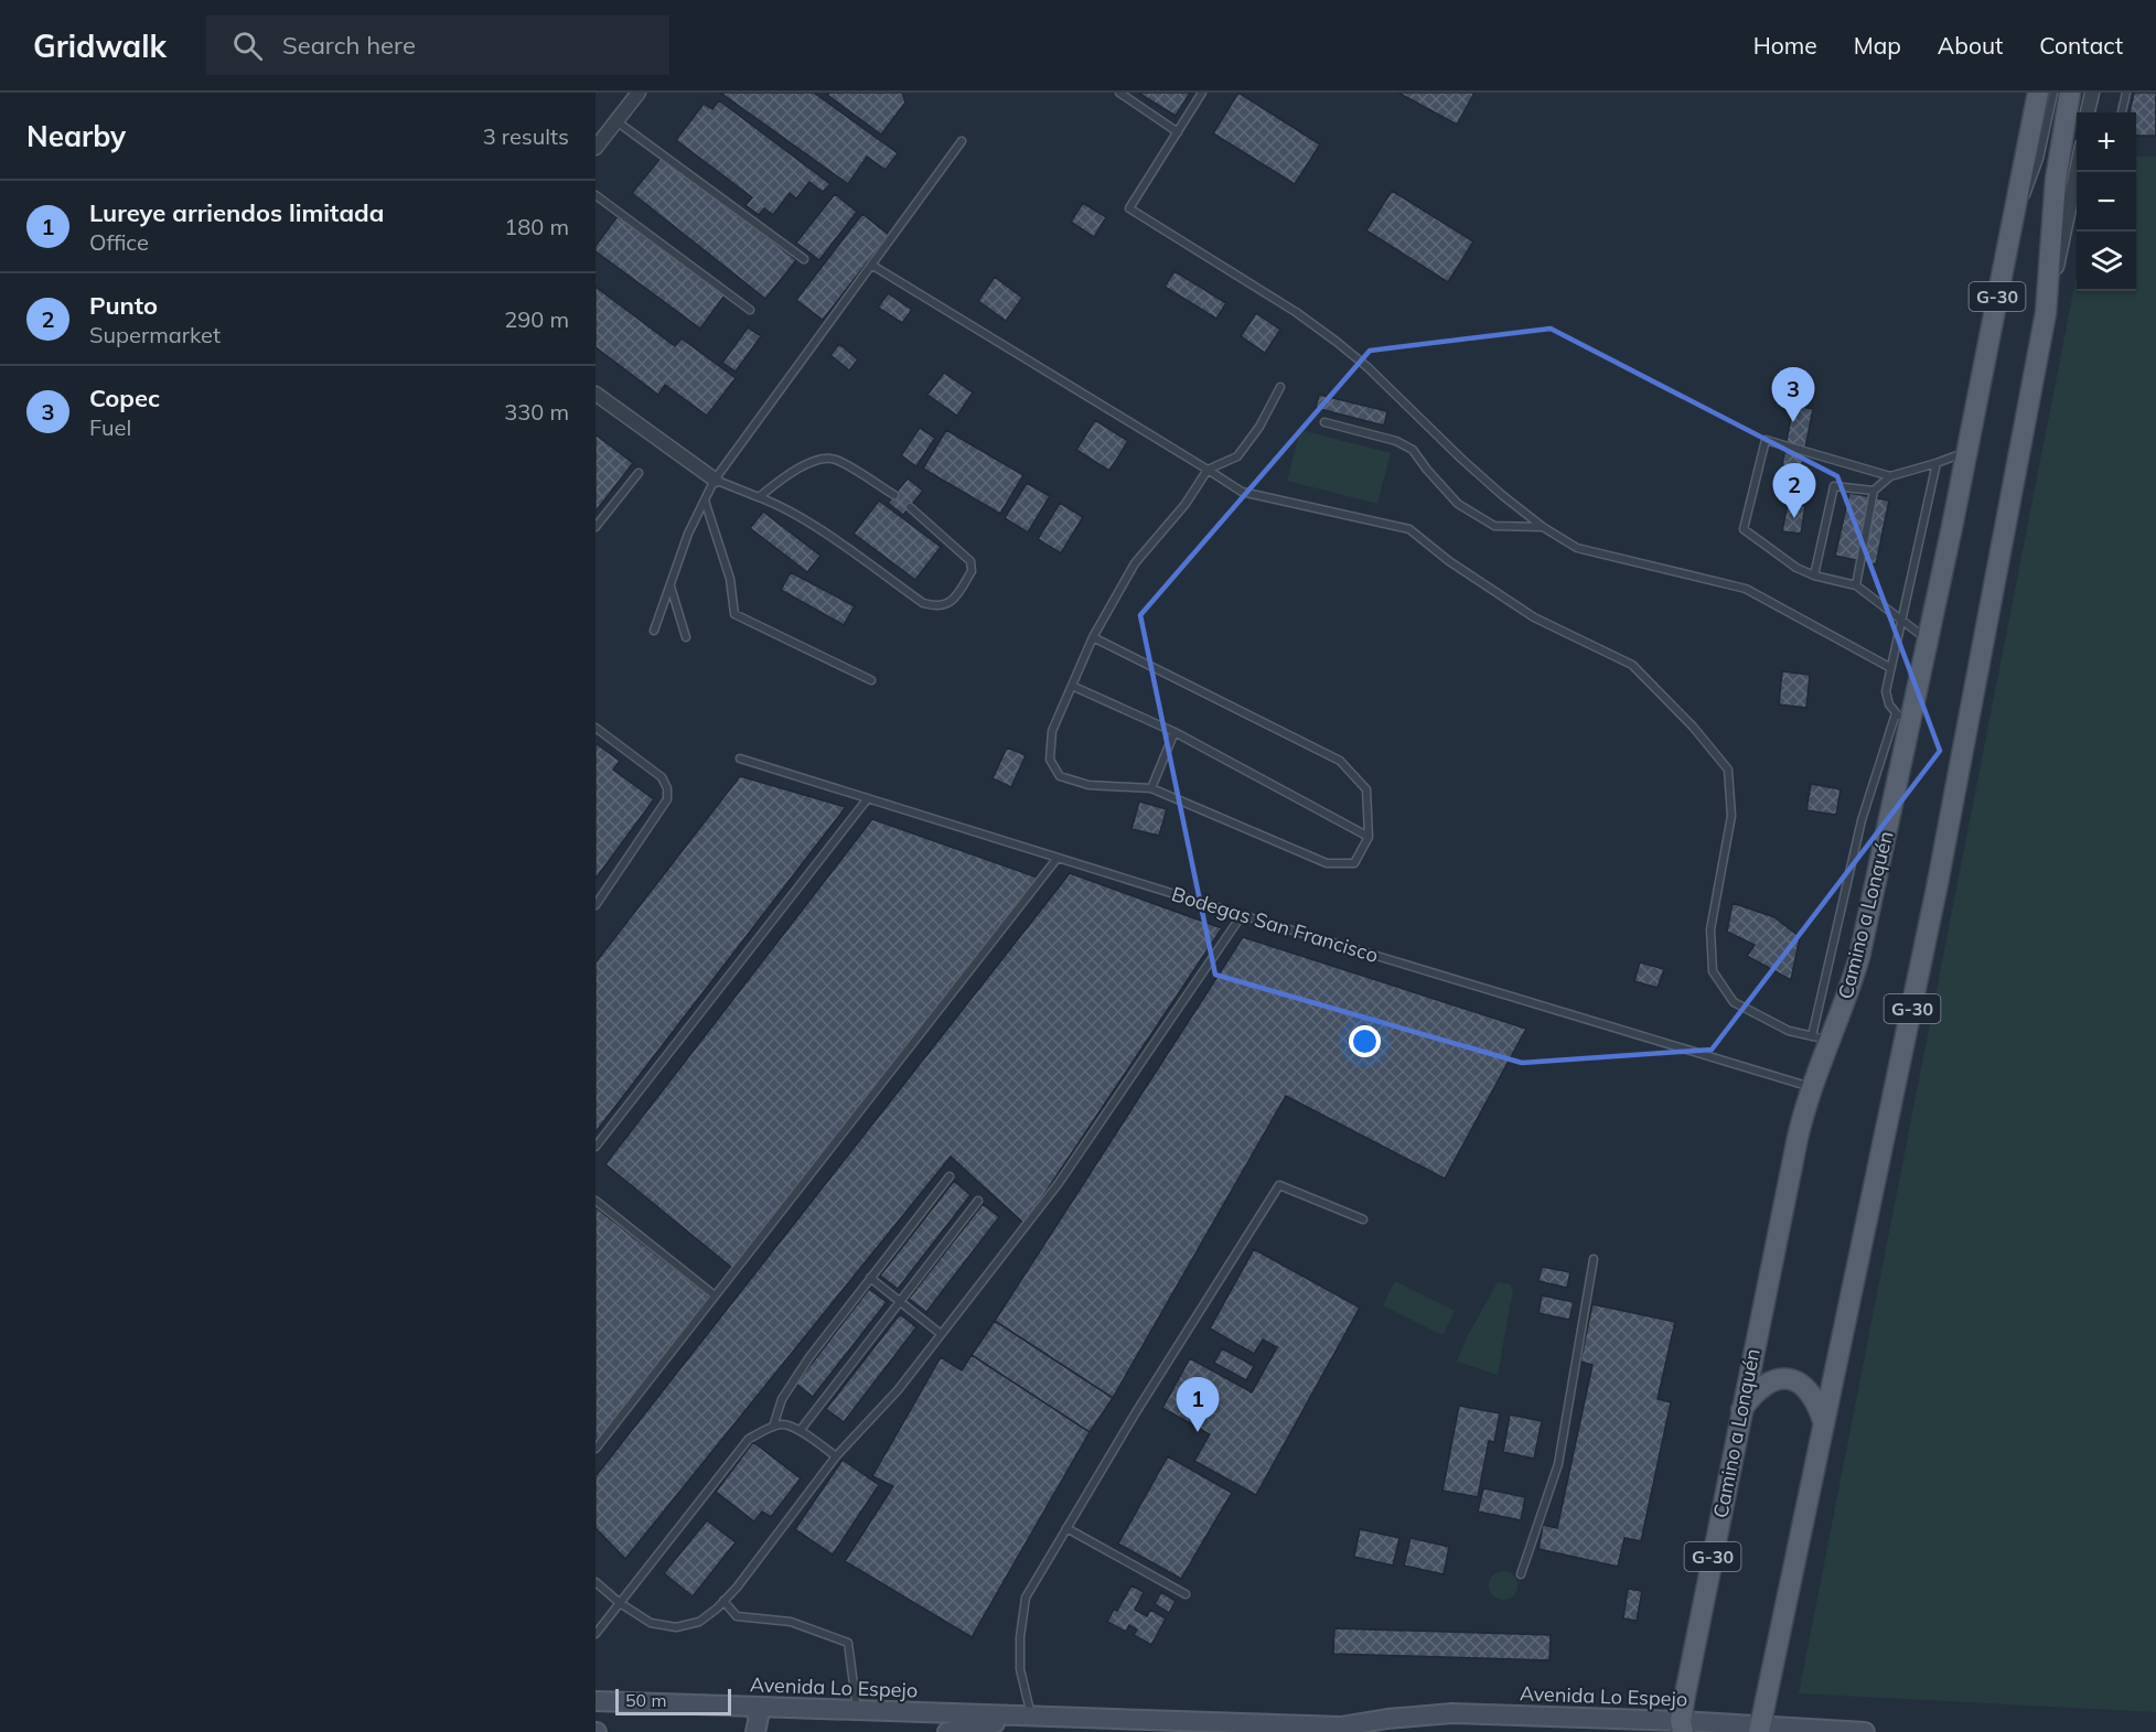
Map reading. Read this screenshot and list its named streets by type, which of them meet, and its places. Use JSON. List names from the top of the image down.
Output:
{
  "streets": {
    "main road": ["G-30", "Camino a Lonquén", "Avenida Lo Espejo"],
    "lane": ["Bodegas San Francisco"]
  },
  "crossings": [
    ["G-30", "Avenida Lo Espejo"],
    ["Camino a Lonquén", "Bodegas San Francisco"],
    ["Camino a Lonquén", "Avenida Lo Espejo"]
  ],
  "scale_bar": "50 m",
  "page": {
    "header": "Gridwalk",
    "search": "Search here",
    "nav": [
      "Home",
      "Map",
      "About",
      "Contact"
    ],
    "heading": ["Nearby", "3 results"],
    "map_buttons": ["+", "−"],
    "list": [
      {
        "mark": "1",
        "name": "Lureye arriendos limitada",
        "note": "Office",
        "value": "180 m"
      },
      {
        "mark": "2",
        "name": "Punto",
        "note": "Supermarket",
        "value": "290 m"
      },
      {
        "mark": "3",
        "name": "Copec",
        "note": "Fuel",
        "value": "330 m"
      }
    ],
    "pins": ["3", "2", "1"],
    "scale": "50 m"
  }
}
